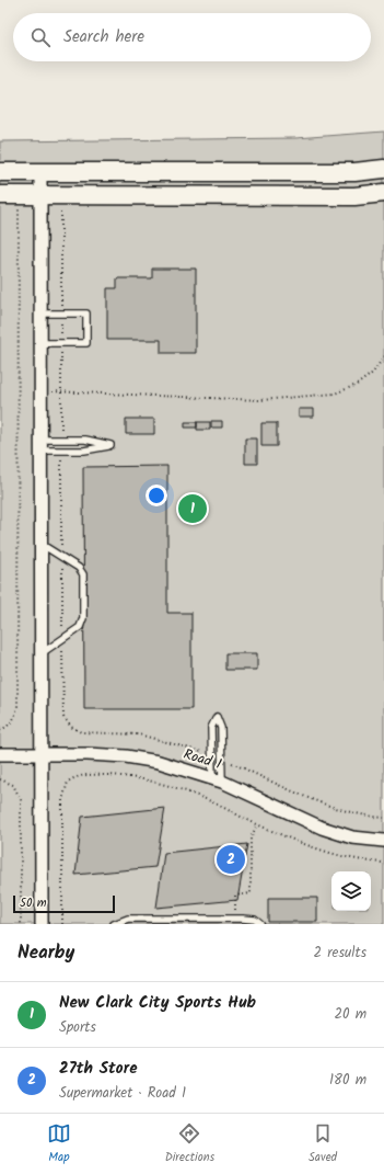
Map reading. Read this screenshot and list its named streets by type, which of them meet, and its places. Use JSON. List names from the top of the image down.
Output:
{
  "streets": {
    "street": ["Road 1"]
  },
  "scale_bar": "50 m",
  "page": {
    "search": "Search here",
    "pins": ["1", "2"],
    "scale": "50 m",
    "heading": ["Nearby", "2 results"],
    "list": [
      {
        "mark": "1",
        "name": "New Clark City Sports Hub",
        "note": "Sports",
        "value": "20 m"
      },
      {
        "mark": "2",
        "name": "27th Store",
        "note": "Supermarket · Road 1",
        "value": "180 m"
      }
    ],
    "nav": ["Map", "Directions", "Saved"]
  }
}
